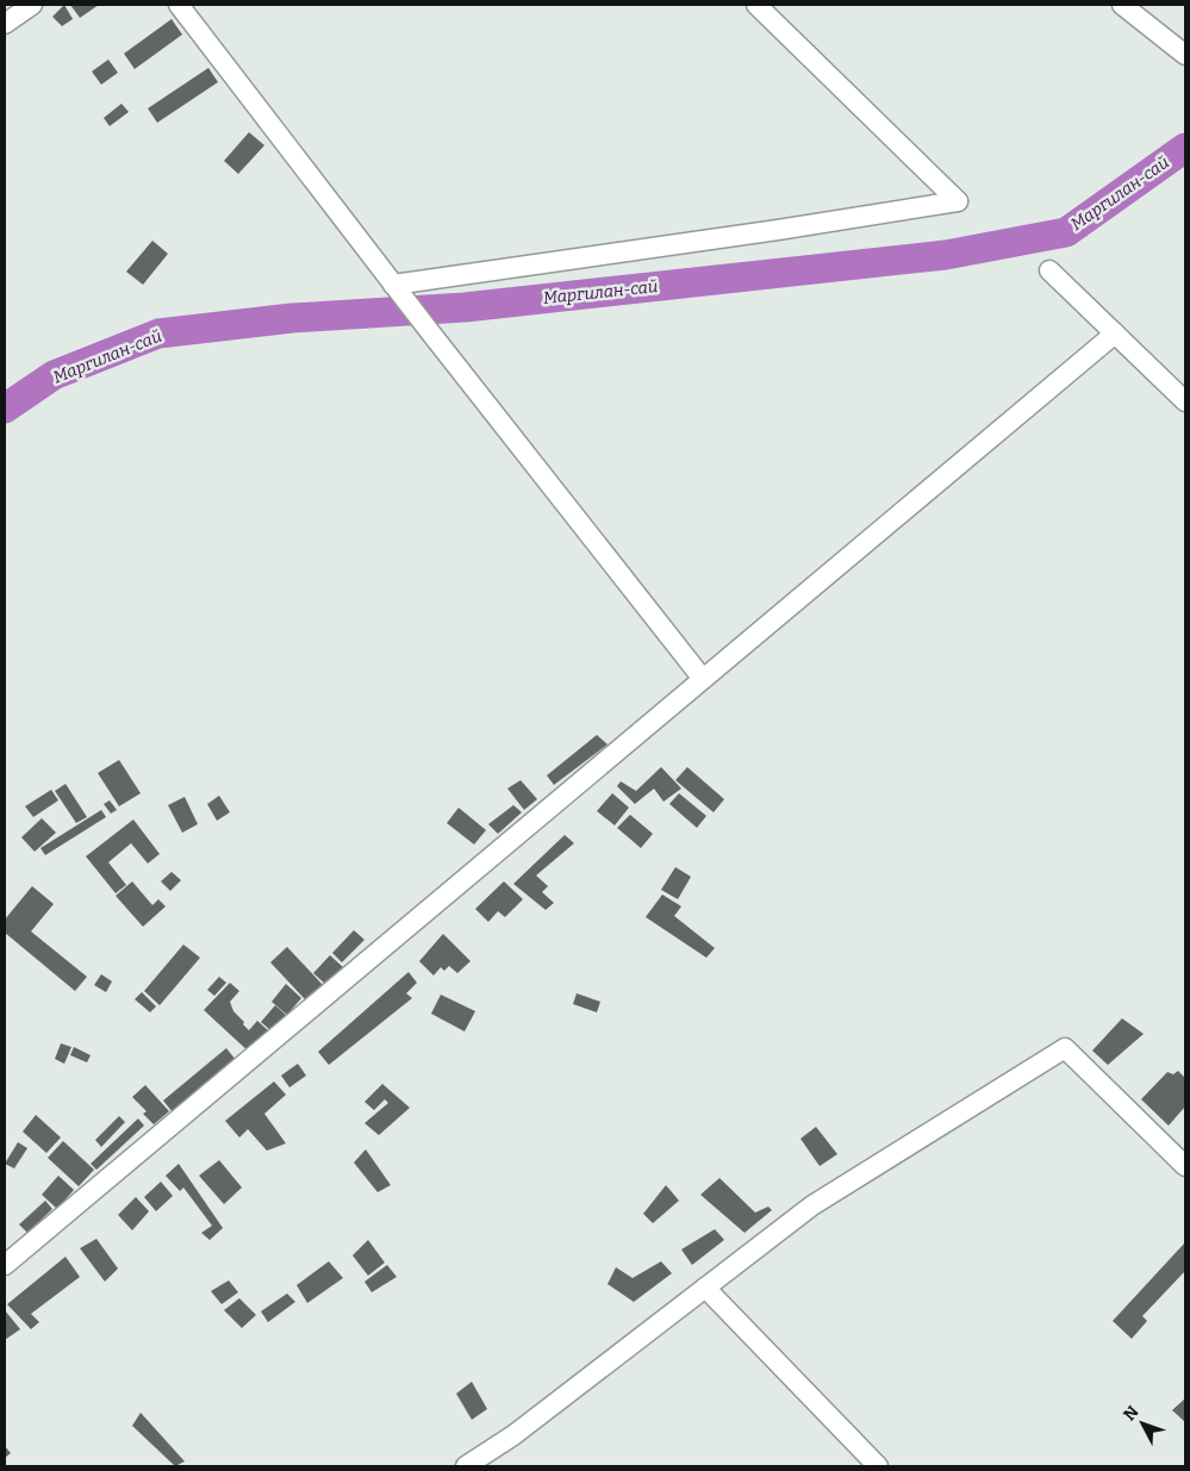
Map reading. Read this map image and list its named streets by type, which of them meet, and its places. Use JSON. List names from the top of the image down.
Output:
{
  "water": ["Маргилан-сай"],
  "north": "top left"
}
